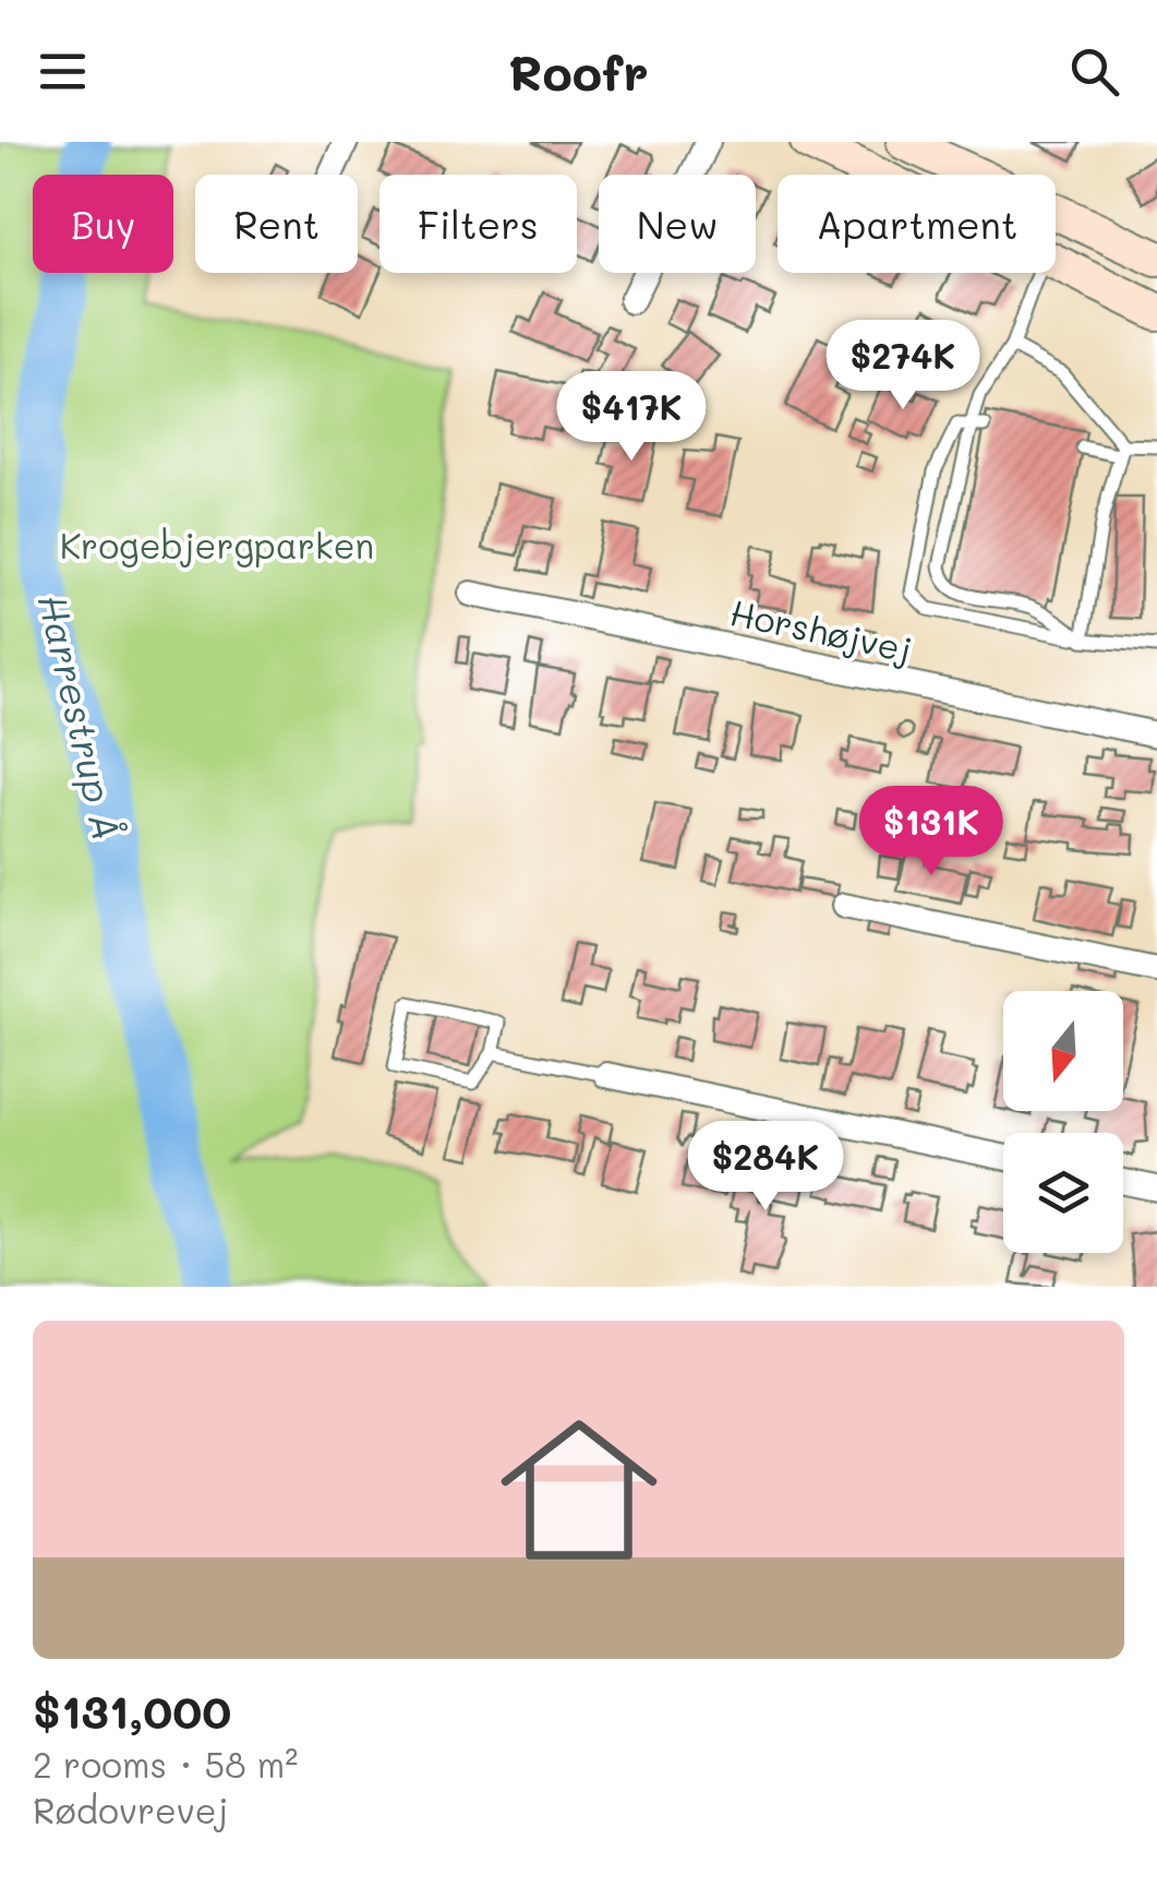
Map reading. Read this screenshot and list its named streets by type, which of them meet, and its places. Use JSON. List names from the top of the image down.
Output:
{
  "streets": {
    "street": ["Horshøjvej"]
  },
  "water": ["Harrestrup Å"],
  "parks": ["Krogebjergparken"],
  "north": "bottom",
  "page": {
    "header": "Roofr",
    "chip": [
      "Buy",
      "Rent",
      "Filters",
      "New",
      "Apartment"
    ],
    "price": [
      "$274K",
      "$417K",
      "$131K",
      "$284K"
    ],
    "list": [
      {
        "name": "$131,000",
        "note": "2 rooms · 58 m² · Rødovrevej"
      }
    ]
  }
}
